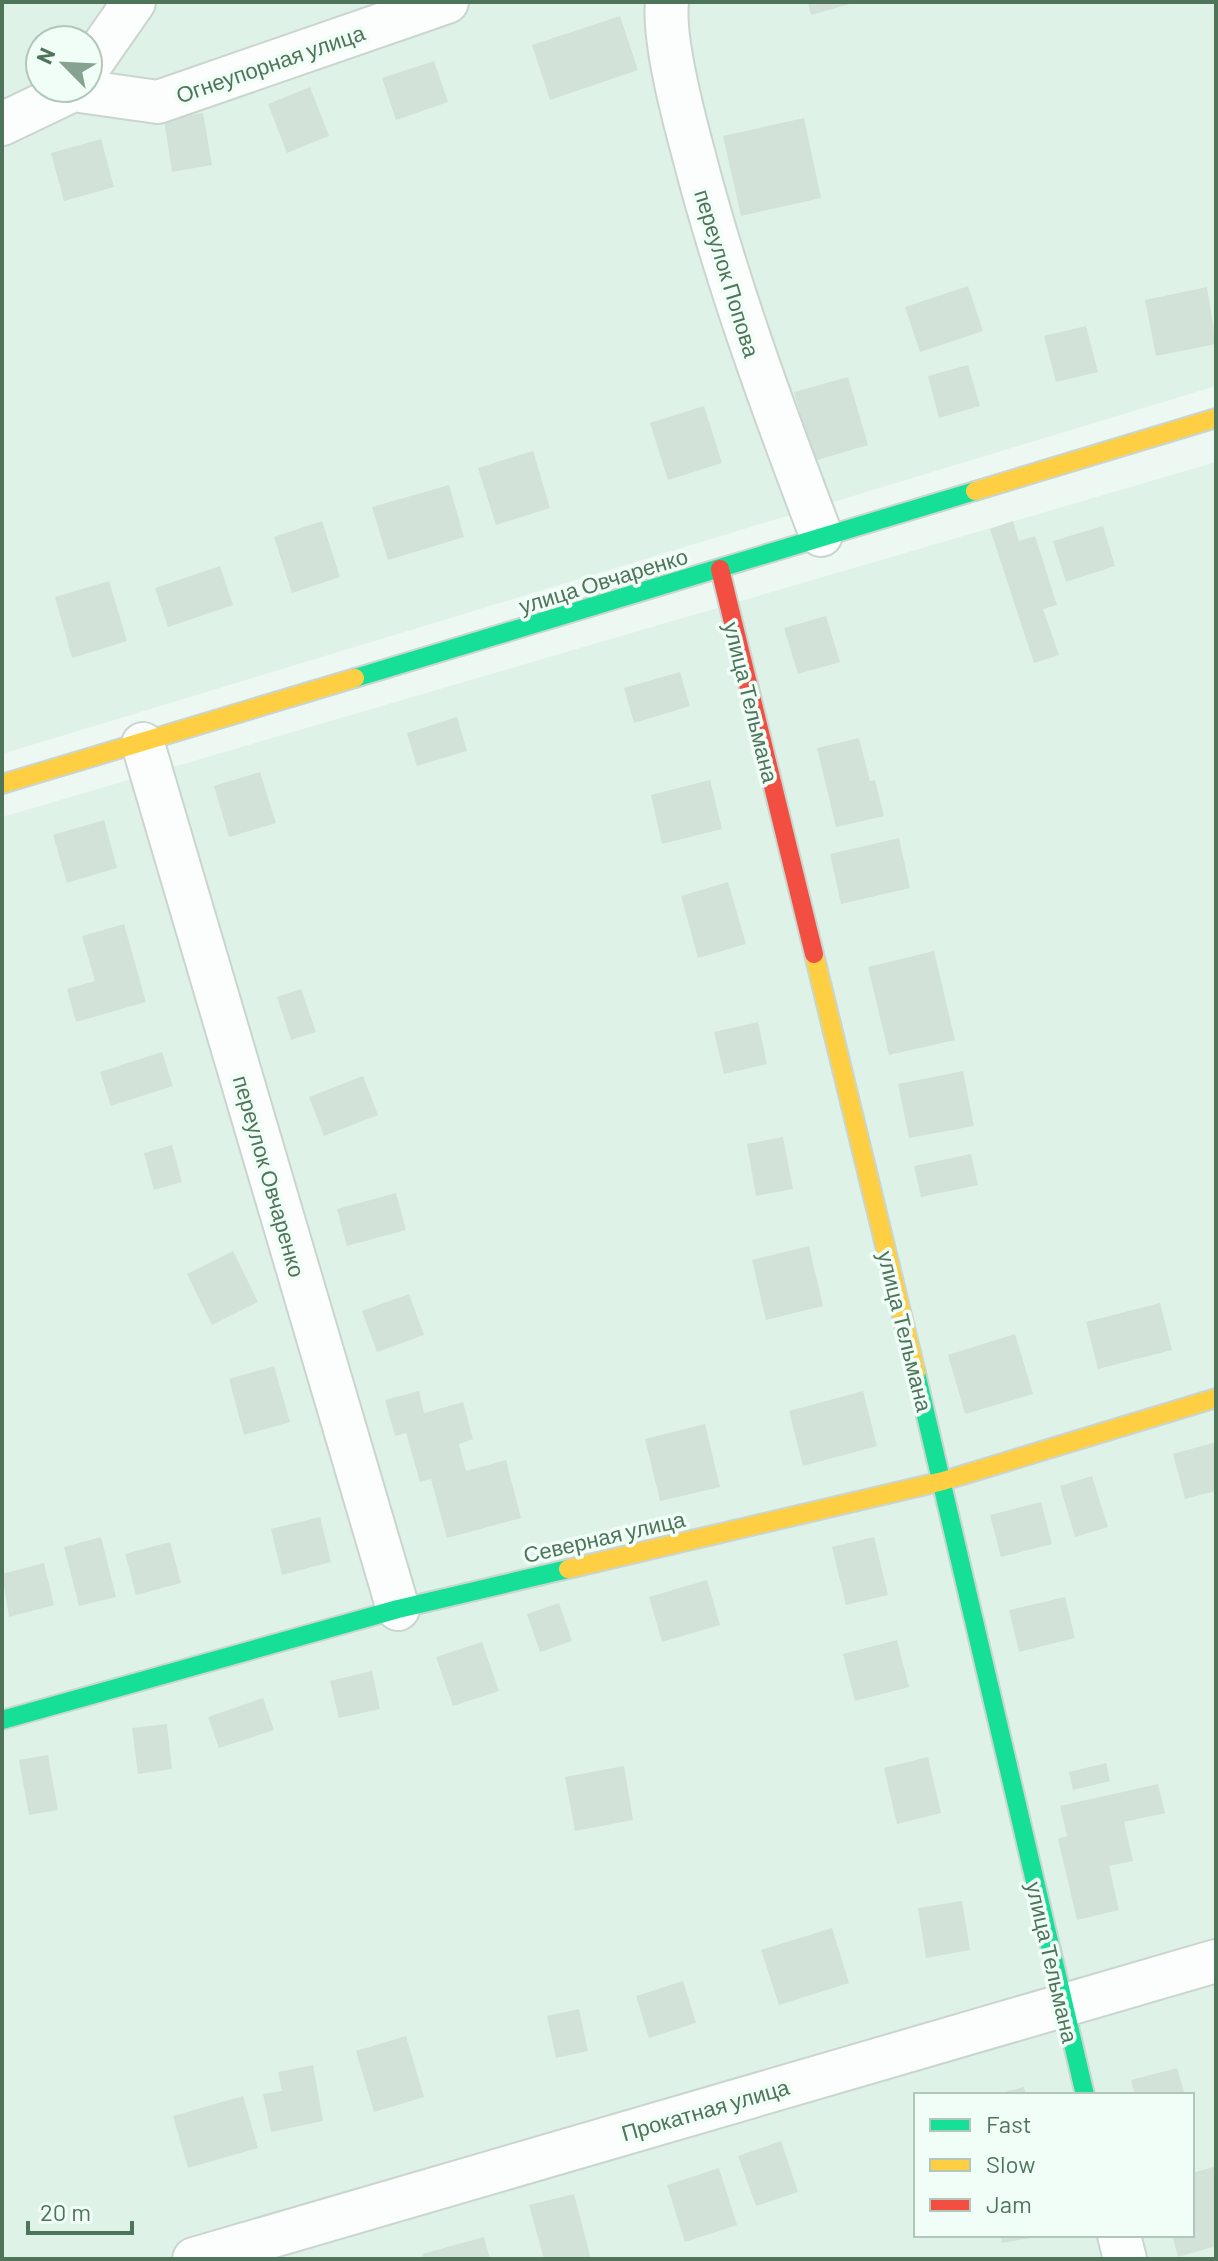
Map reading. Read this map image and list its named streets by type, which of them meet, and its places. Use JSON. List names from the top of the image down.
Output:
{
  "streets": {
    "street": [
      "Огнеупорная улица",
      "переулок Попова",
      "улица Овчаренко",
      "улица Тельмана",
      "переулок Овчаренко",
      "Северная улица",
      "Прокатная улица"
    ]
  },
  "crossings": [
    ["переулок Попова", "улица Овчаренко"],
    ["улица Овчаренко", "улица Тельмана"],
    ["улица Овчаренко", "переулок Овчаренко"],
    ["улица Тельмана", "Северная улица"],
    ["улица Тельмана", "Прокатная улица"],
    ["переулок Овчаренко", "Северная улица"]
  ],
  "legend": ["Fast", "Slow", "Jam"],
  "scale_bar": "20 m",
  "north": "top left"
}
